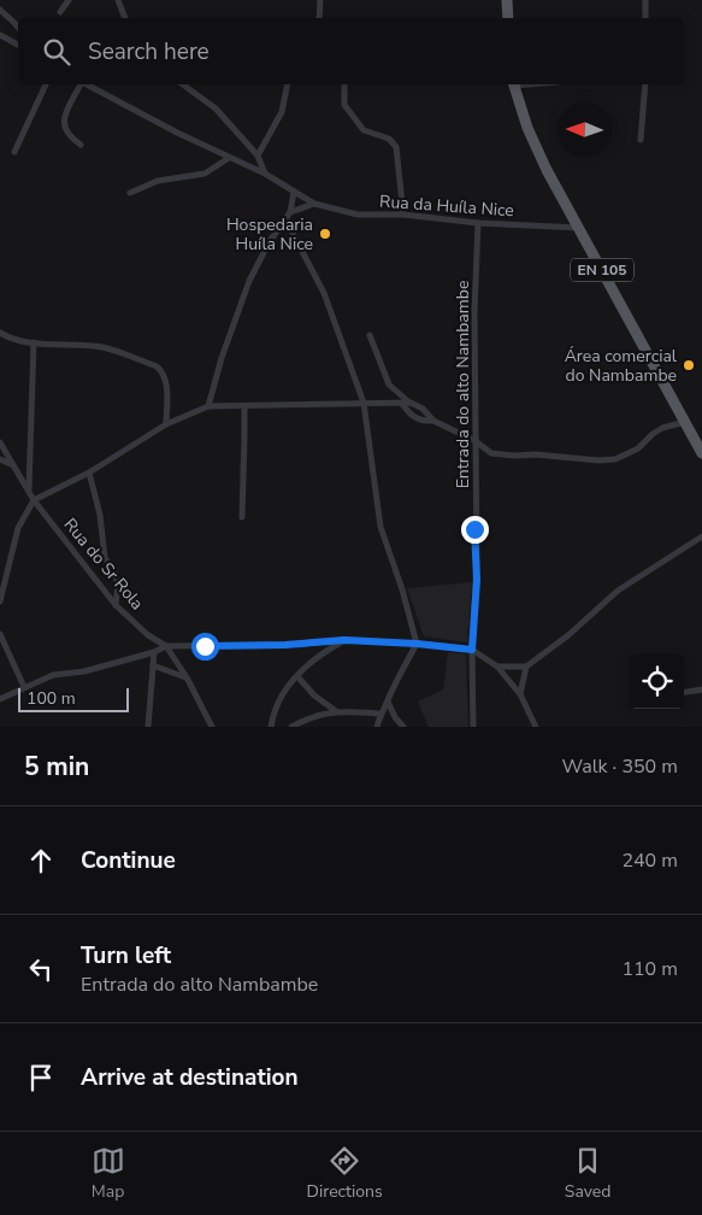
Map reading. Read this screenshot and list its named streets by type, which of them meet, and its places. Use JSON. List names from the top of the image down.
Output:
{
  "streets": {
    "main road": ["EN 105"],
    "street": ["Rua da Huíla Nice", "Entrada do alto Nambambe", "Rua do Sr Rola"]
  },
  "crossings": [
    ["Rua da Huíla Nice", "EN 105"],
    ["Rua da Huíla Nice", "Entrada do alto Nambambe"]
  ],
  "places": ["Hospedaria Huíla Nice", "Área comercial do Nambambe"],
  "scale_bar": "100 m",
  "north": "left",
  "page": {
    "search": "Search here",
    "scale": "100 m",
    "heading": ["5 min", "Walk · 350 m"],
    "list": [
      ["Continue", "240 m"],
      ["Turn left", "Entrada do alto Nambambe", "110 m"],
      "Arrive at destination"
    ],
    "nav": ["Map", "Directions", "Saved"]
  }
}
